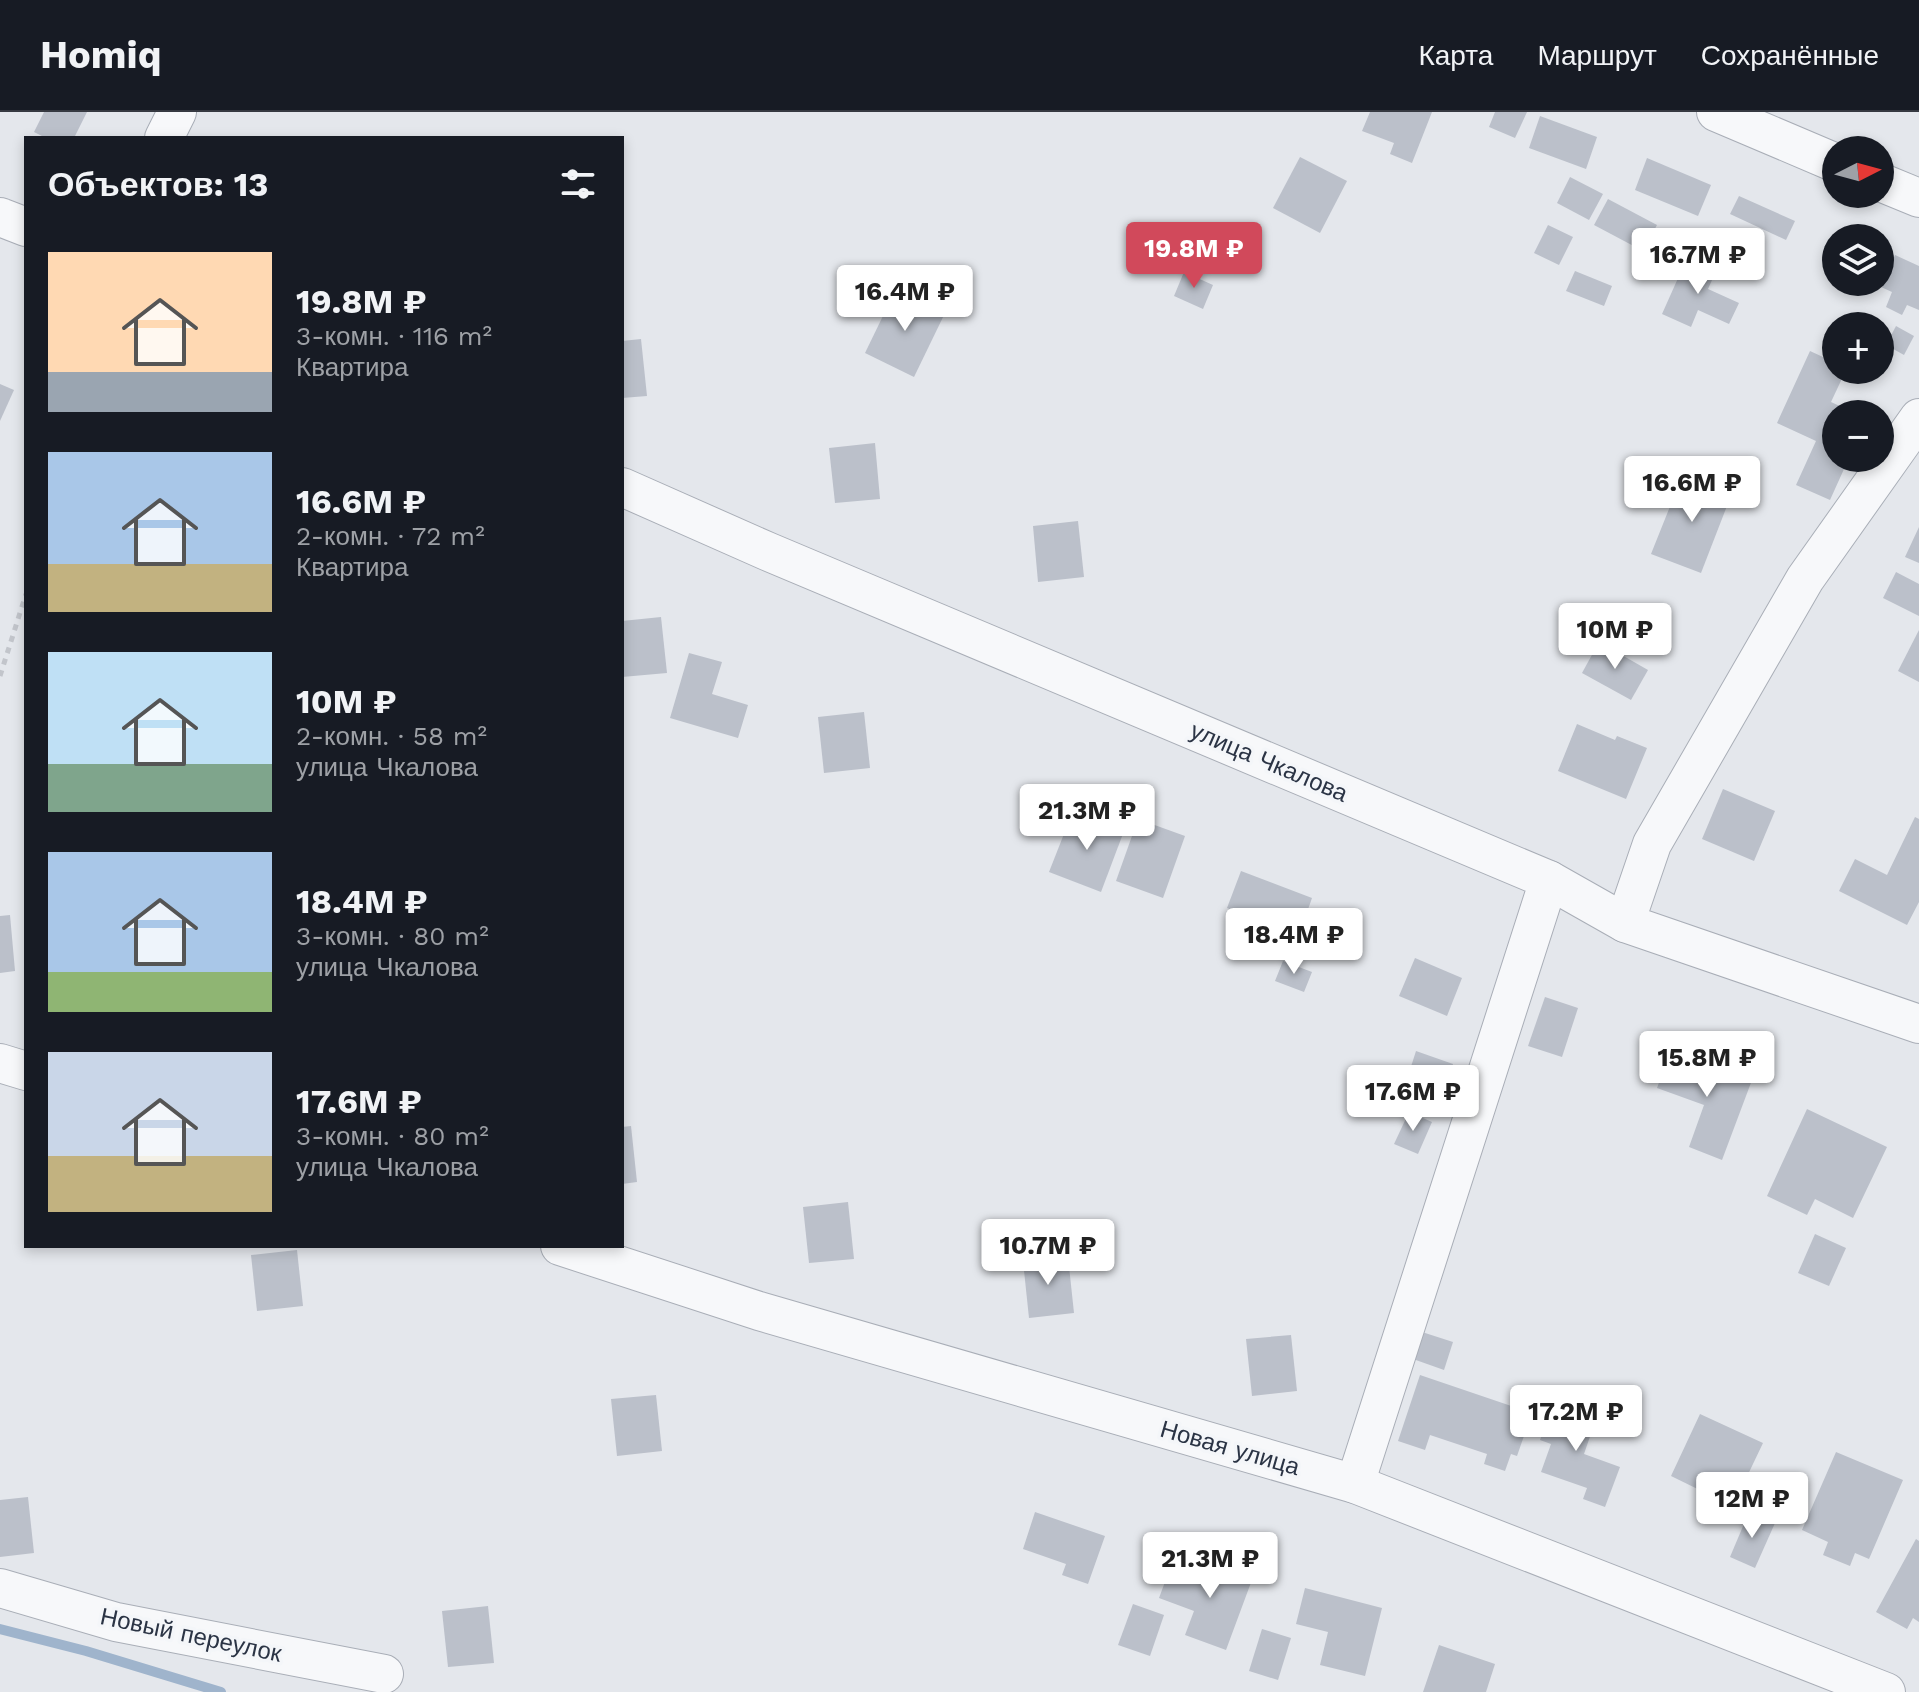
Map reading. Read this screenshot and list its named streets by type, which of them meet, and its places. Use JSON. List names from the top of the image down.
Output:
{
  "streets": {
    "street": ["улица Чкалова", "Новая улица", "Новый переулок"]
  },
  "north": "right",
  "page": {
    "header": "Homiq",
    "nav": ["Карта", "Маршрут", "Сохранённые"],
    "map_buttons": ["+", "−"],
    "heading": "Объектов: 13",
    "price": [
      "19.8M ₽",
      "16.7M ₽",
      "16.4M ₽",
      "16.6M ₽",
      "10M ₽",
      "21.3M ₽",
      "18.4M ₽",
      "15.8M ₽",
      "17.6M ₽",
      "10.7M ₽",
      "17.2M ₽",
      "12M ₽",
      "21.3M ₽"
    ],
    "list": [
      {
        "name": "19.8M ₽",
        "note": "3-комн. · 116 m² · Квартира"
      },
      {
        "name": "16.6M ₽",
        "note": "2-комн. · 72 m² · Квартира"
      },
      {
        "name": "10M ₽",
        "note": "2-комн. · 58 m² · улица Чкалова"
      },
      {
        "name": "18.4M ₽",
        "note": "3-комн. · 80 m² · улица Чкалова"
      },
      {
        "name": "17.6M ₽",
        "note": "3-комн. · 80 m² · улица Чкалова"
      }
    ]
  }
}
